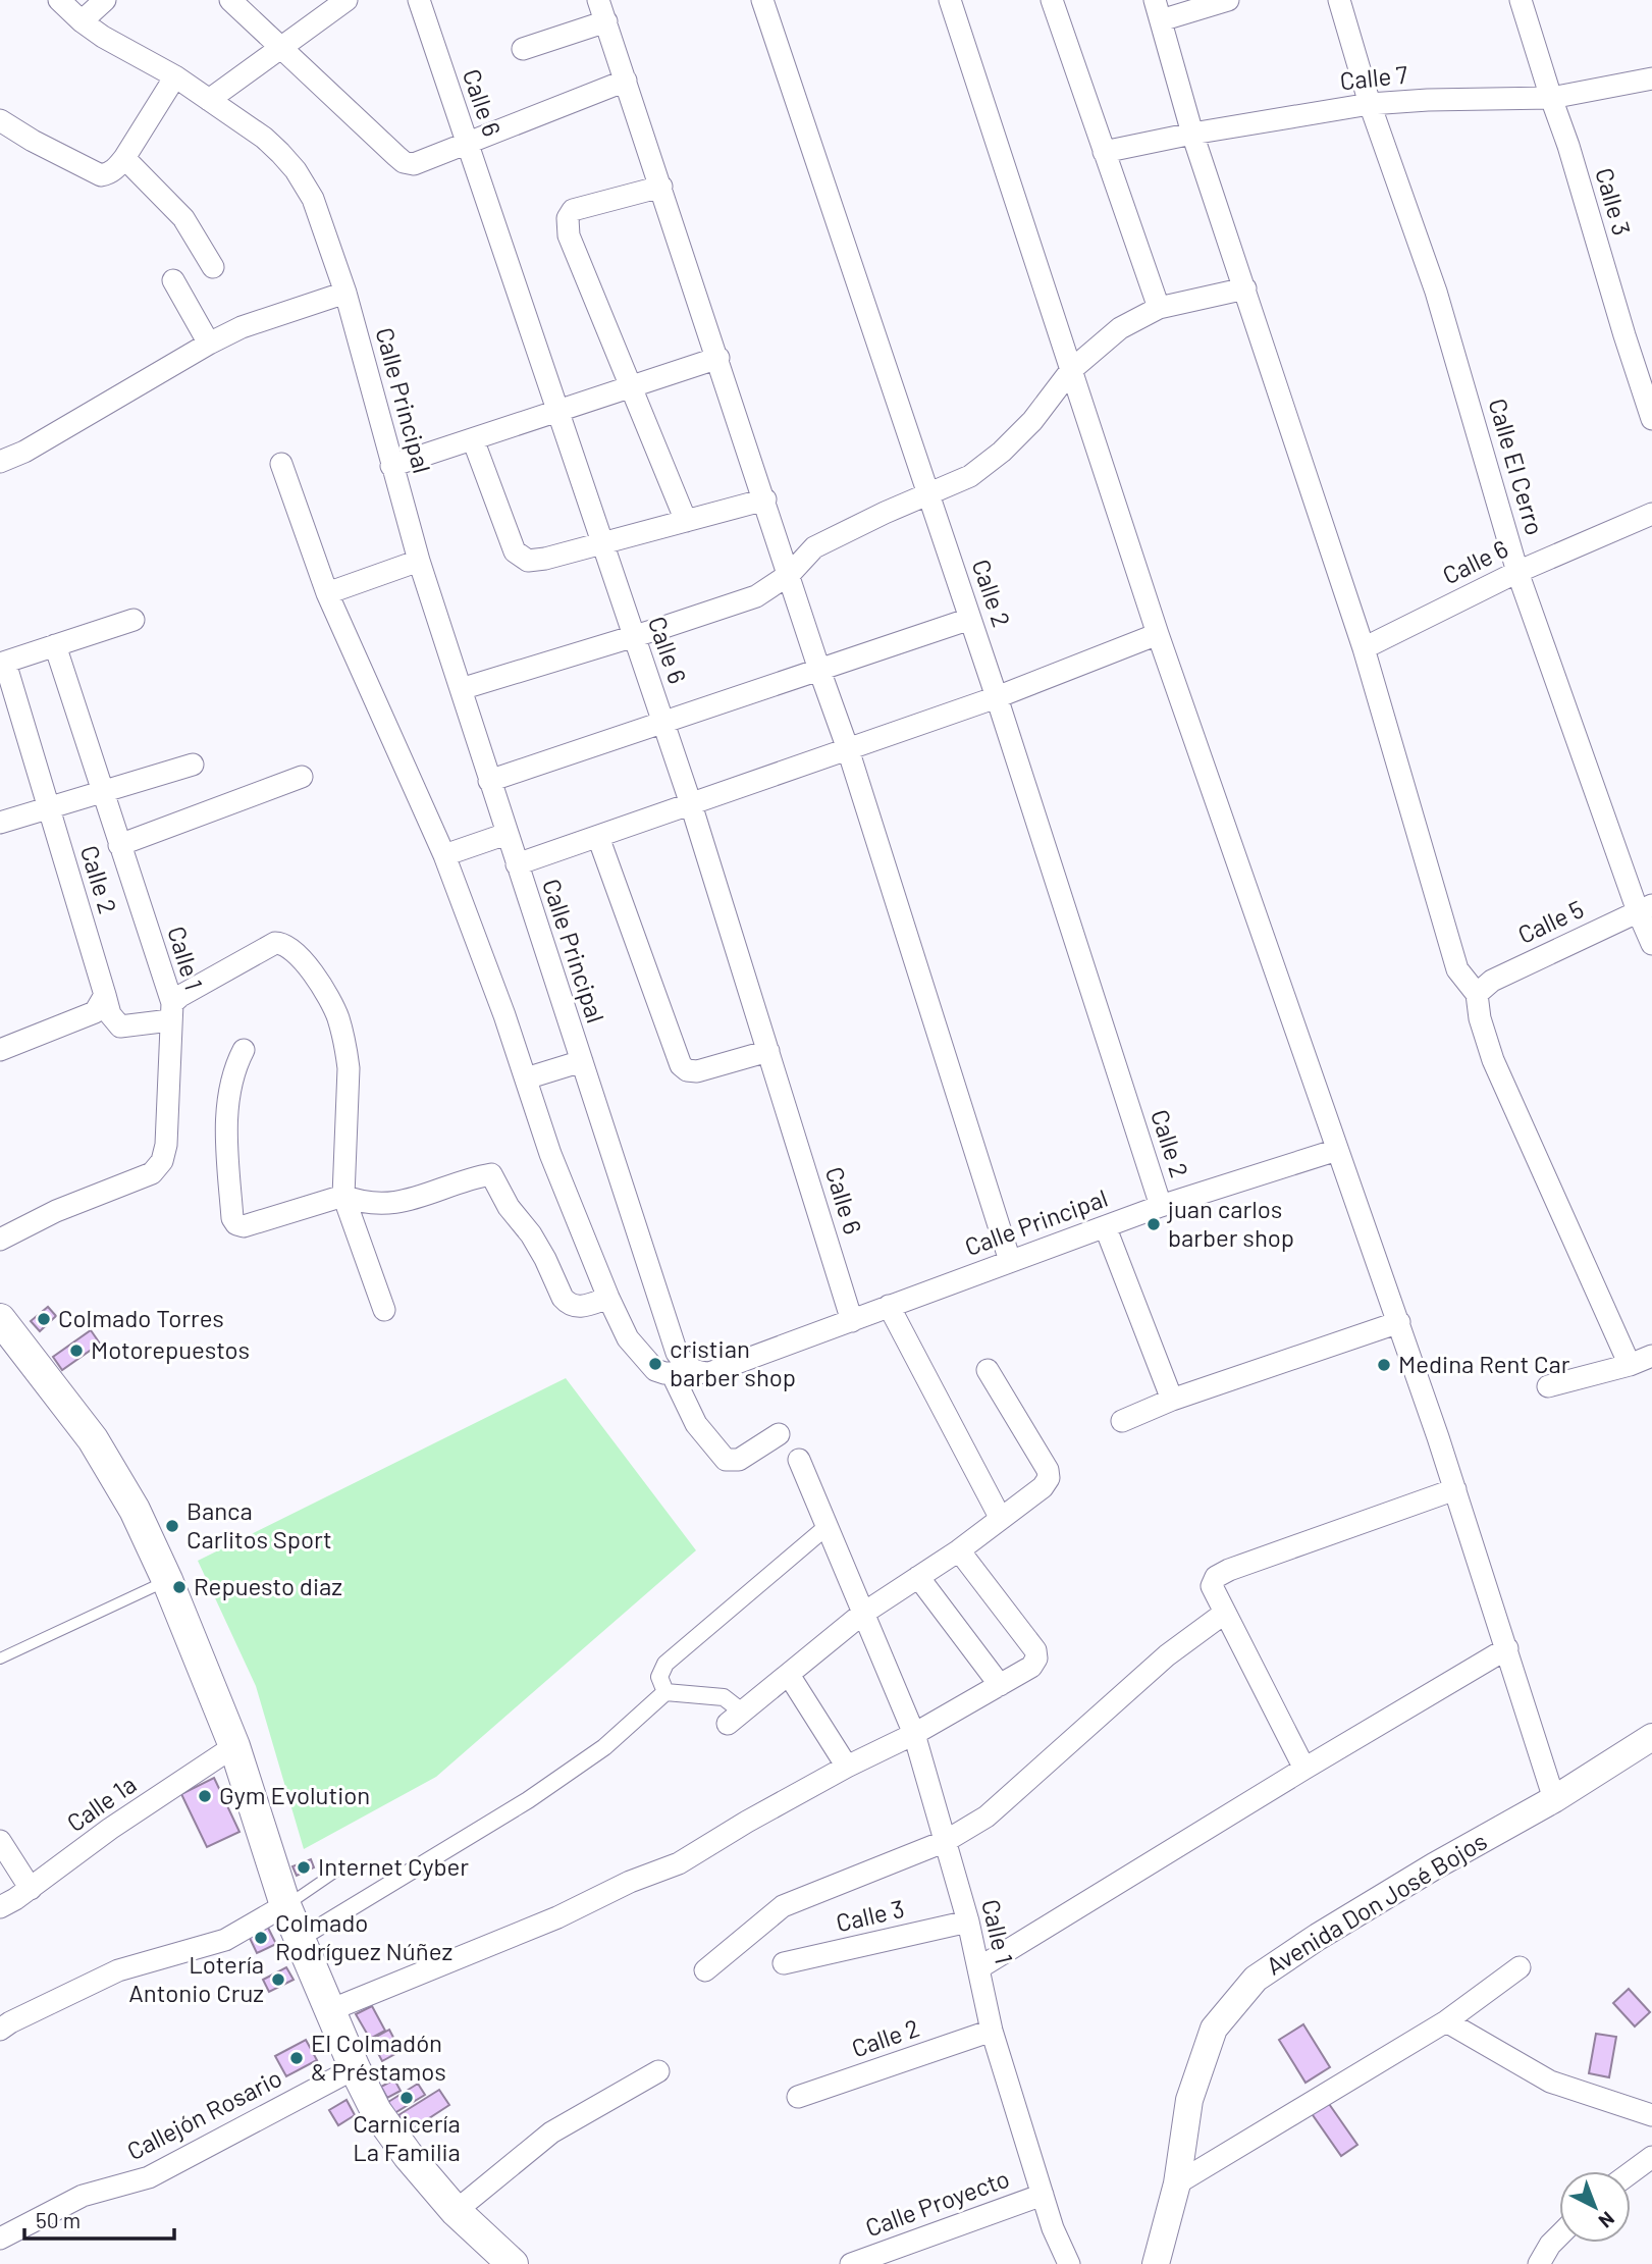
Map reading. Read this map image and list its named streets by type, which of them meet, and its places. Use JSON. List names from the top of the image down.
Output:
{
  "streets": {
    "street": [
      "Calle 7",
      "Calle 6",
      "Calle 3",
      "Calle Principal",
      "Calle El Cerro",
      "Calle 2",
      "Calle 5",
      "Calle 1",
      "Calle 1a",
      "Avenida Don José Bojos",
      "Callejón Rosario",
      "Calle Proyecto"
    ]
  },
  "crossings": [
    ["Calle 7", "Calle 3"],
    ["Calle 7", "Calle El Cerro"],
    ["Calle 6", "Calle Principal"],
    ["Calle 6", "Calle El Cerro"],
    ["Calle 3", "Calle 1"],
    ["Calle Principal", "Calle 2"],
    ["Calle El Cerro", "Calle 5"],
    ["Calle 2", "Calle 1"],
    ["Calle 1", "Calle Proyecto"]
  ],
  "places": [
    "juan carlos barber shop",
    "Colmado Torres",
    "Motorepuestos",
    "cristian barber shop",
    "Medina Rent Car",
    "Banca Carlitos Sport",
    "Repuesto diaz",
    "Gym Evolution",
    "Internet Cyber",
    "Colmado Rodríguez Núñez",
    "Lotería Antonio Cruz",
    "El Colmadón & Préstamos",
    "Carnicería La Familia"
  ],
  "scale_bar": "50 m",
  "north": "bottom right"
}
